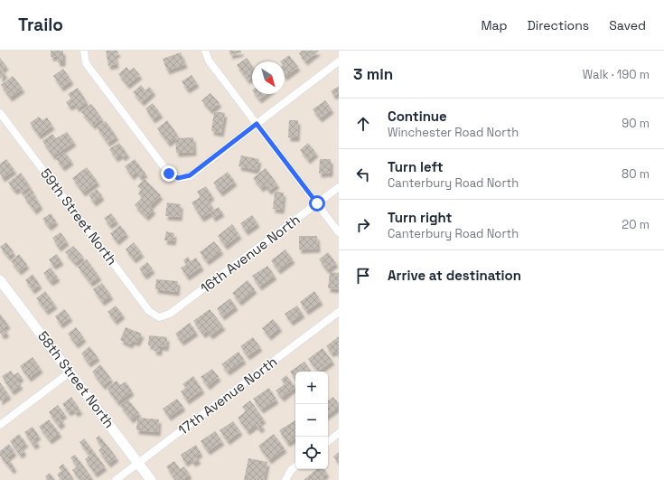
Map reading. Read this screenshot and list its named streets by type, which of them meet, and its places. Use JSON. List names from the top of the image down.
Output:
{
  "streets": {
    "street": [
      "59th Street North",
      "16th Avenue North",
      "58th Street North",
      "17th Avenue North"
    ]
  },
  "crossings": [
    ["59th Street North", "16th Avenue North"],
    ["58th Street North", "17th Avenue North"]
  ],
  "north": "bottom right",
  "page": {
    "header": "Trailo",
    "nav": ["Map", "Directions", "Saved"],
    "heading": ["3 min", "Walk · 190 m"],
    "list": [
      ["Continue", "Winchester Road North", "90 m"],
      ["Turn left", "Canterbury Road North", "80 m"],
      ["Turn right", "Canterbury Road North", "20 m"],
      "Arrive at destination"
    ],
    "map_buttons": ["+", "−"]
  }
}
